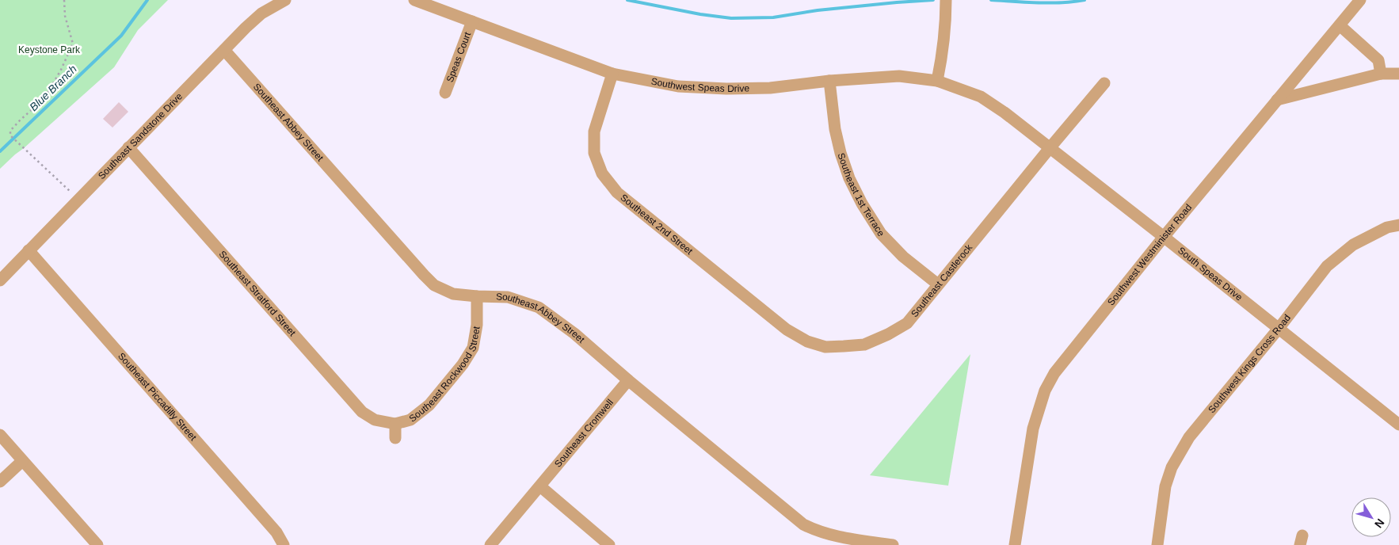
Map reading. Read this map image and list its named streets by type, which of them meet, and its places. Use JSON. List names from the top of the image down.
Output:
{
  "streets": {
    "street": [
      "Speas Court",
      "Southwest Speas Drive",
      "Southeast Abbey Street",
      "Southeast Sandstone Drive",
      "Southeast 1st Terrace",
      "Southeast 2nd Street",
      "Southwest Westminister Road",
      "South Speas Drive",
      "Southeast Castlerock",
      "Southeast Stratford Street",
      "Southwest Kings Cross Road",
      "Southeast Rockwood Street",
      "Southeast Piccadilly Street",
      "Southeast Cromwell"
    ]
  },
  "crossings": [
    ["Speas Court", "Southwest Speas Drive"],
    ["Southwest Speas Drive", "Southeast 1st Terrace"],
    ["Southwest Speas Drive", "Southeast 2nd Street"],
    ["Southwest Speas Drive", "South Speas Drive"],
    ["Southeast Abbey Street", "Southeast Sandstone Drive"],
    ["Southeast Abbey Street", "Southeast Rockwood Street"],
    ["Southeast Abbey Street", "Southeast Cromwell"],
    ["Southeast Sandstone Drive", "Southeast Stratford Street"],
    ["Southeast Sandstone Drive", "Southeast Piccadilly Street"],
    ["Southeast 1st Terrace", "Southeast Castlerock"],
    ["Southeast 2nd Street", "Southeast Castlerock"],
    ["Southwest Westminister Road", "South Speas Drive"],
    ["South Speas Drive", "Southeast Castlerock"],
    ["South Speas Drive", "Southwest Kings Cross Road"],
    ["Southeast Stratford Street", "Southeast Rockwood Street"]
  ],
  "water": ["Blue Branch"],
  "parks": ["Keystone Park"],
  "north": "bottom right"
}
